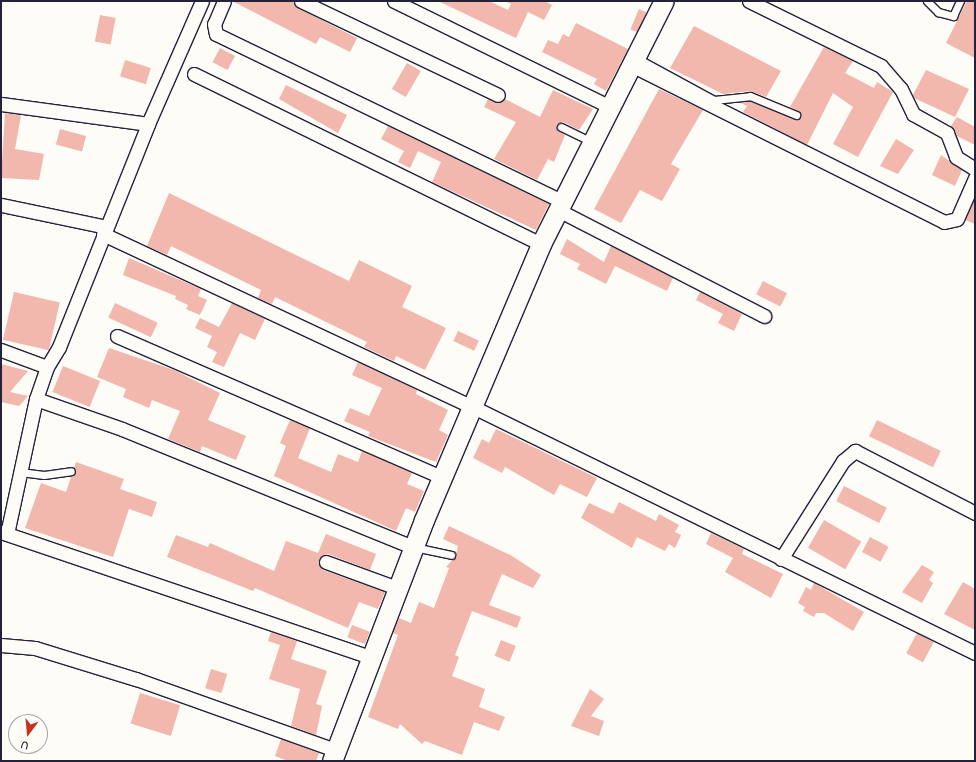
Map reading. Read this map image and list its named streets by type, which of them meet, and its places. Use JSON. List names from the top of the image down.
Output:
{
  "north": "bottom"
}
